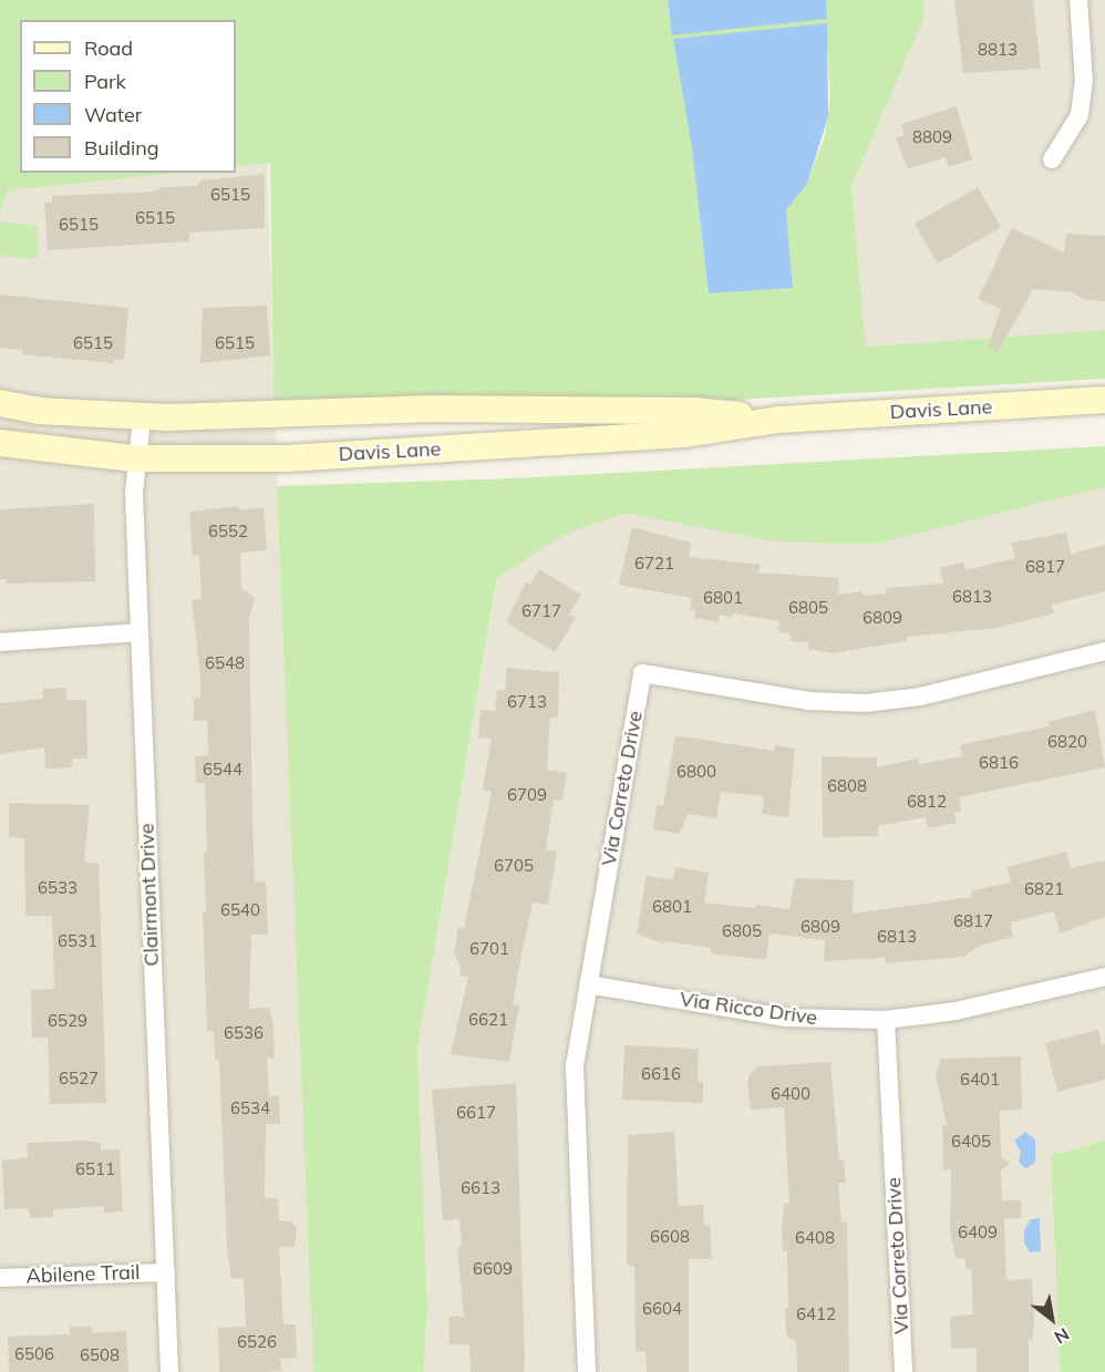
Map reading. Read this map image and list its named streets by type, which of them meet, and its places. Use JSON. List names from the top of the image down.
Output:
{
  "streets": {
    "street": [
      "Davis Lane",
      "Via Correto Drive",
      "Clairmont Drive",
      "Via Ricco Drive",
      "Abilene Trail"
    ]
  },
  "crossings": [
    ["Davis Lane", "Clairmont Drive"],
    ["Via Correto Drive", "Via Ricco Drive"],
    ["Clairmont Drive", "Abilene Trail"]
  ],
  "house_numbers": [
    "8813",
    "8809",
    "6515",
    "6515",
    "6515",
    "6515",
    "6515",
    "6552",
    "6721",
    "6817",
    "6813",
    "6801",
    "6805",
    "6717",
    "6809",
    "6548",
    "6713",
    "6820",
    "6816",
    "6544",
    "6800",
    "6808",
    "6709",
    "6812",
    "6705",
    "6533",
    "6821",
    "6801",
    "6540",
    "6817",
    "6809",
    "6805",
    "6813",
    "6531",
    "6701",
    "6621",
    "6529",
    "6536",
    "6616",
    "6527",
    "6401",
    "6400",
    "6534",
    "6617",
    "6405",
    "6511",
    "6613",
    "6409",
    "6608",
    "6408",
    "6609",
    "6604",
    "6412",
    "6526",
    "6506",
    "6508"
  ],
  "legend": [
    "Road",
    "Park",
    "Water",
    "Building"
  ],
  "north": "bottom right"
}
